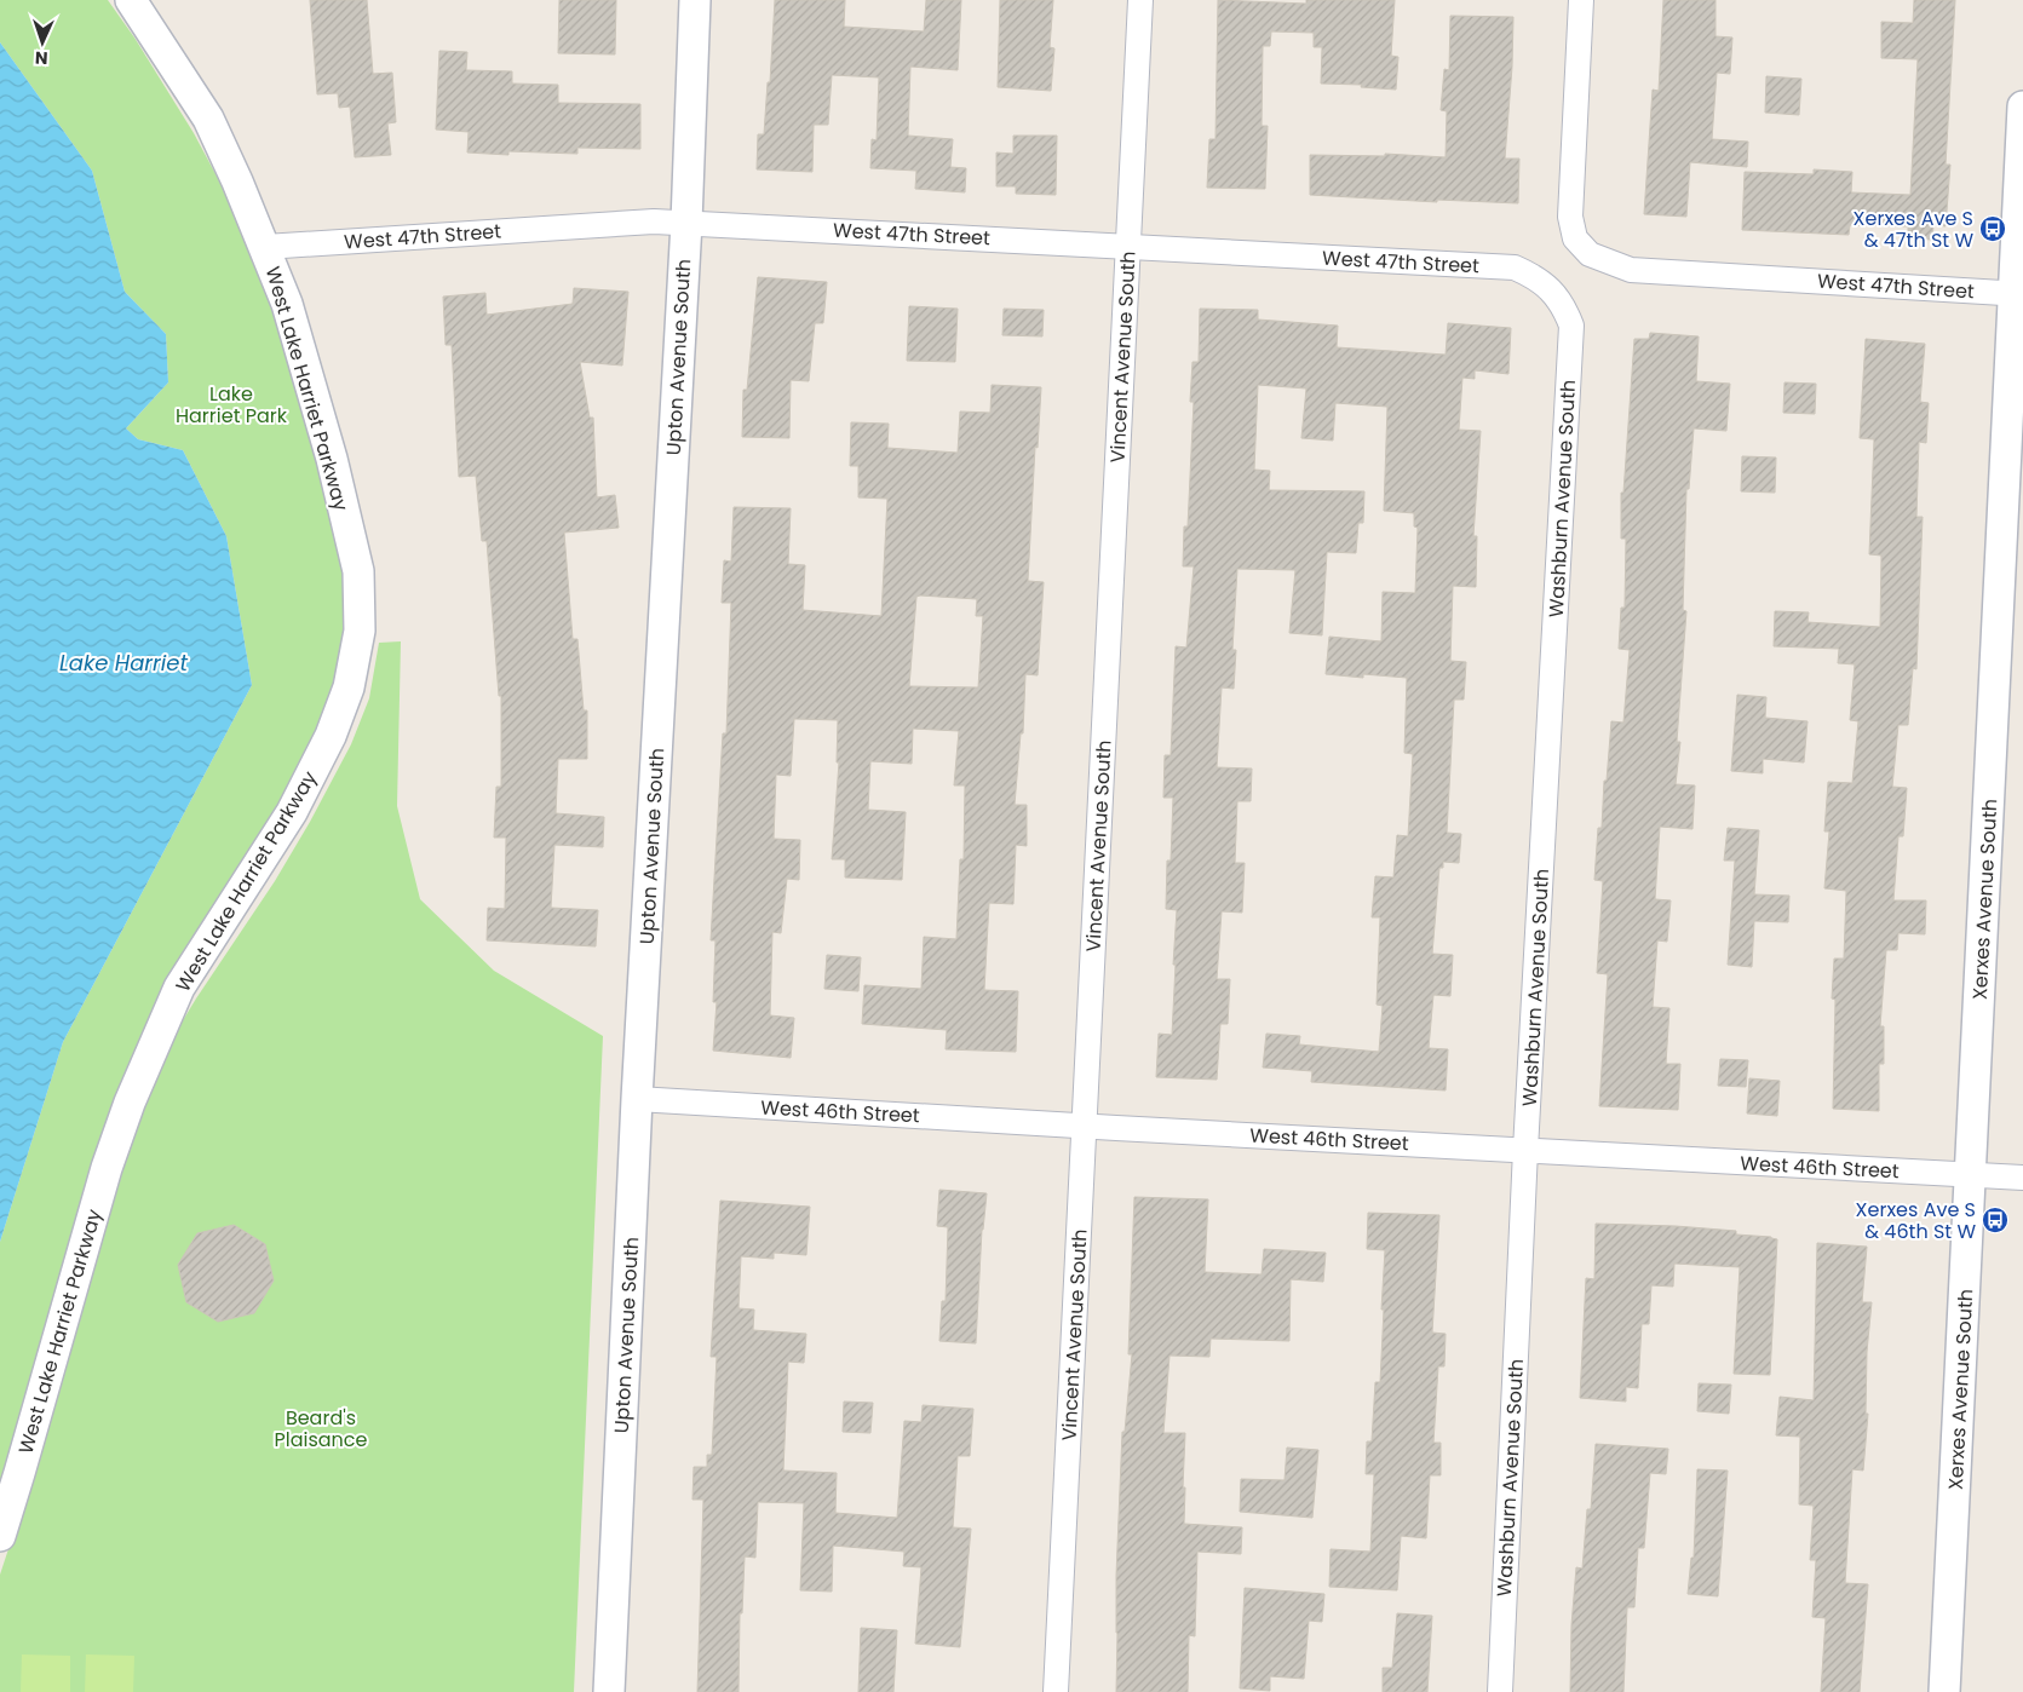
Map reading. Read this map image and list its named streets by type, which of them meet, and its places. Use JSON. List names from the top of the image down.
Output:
{
  "streets": {
    "street": [
      "West 47th Street",
      "Upton Avenue South",
      "Vincent Avenue South",
      "West Lake Harriet Parkway",
      "Washburn Avenue South",
      "Xerxes Avenue South",
      "West 46th Street"
    ]
  },
  "crossings": [
    ["West 47th Street", "Upton Avenue South"],
    ["West 47th Street", "Vincent Avenue South"],
    ["West 47th Street", "West Lake Harriet Parkway"],
    ["West 47th Street", "Washburn Avenue South"],
    ["West 47th Street", "Xerxes Avenue South"],
    ["Upton Avenue South", "West 46th Street"],
    ["Vincent Avenue South", "West 46th Street"],
    ["Washburn Avenue South", "West 46th Street"],
    ["Xerxes Avenue South", "West 46th Street"]
  ],
  "water": ["Lake Harriet"],
  "parks": ["Lake Harriet Park", "Beard's Plaisance"],
  "places": {
    "bus stop": ["Xerxes Ave S & 47th St W", "Xerxes Ave S & 46th St W"]
  },
  "north": "bottom"
}
